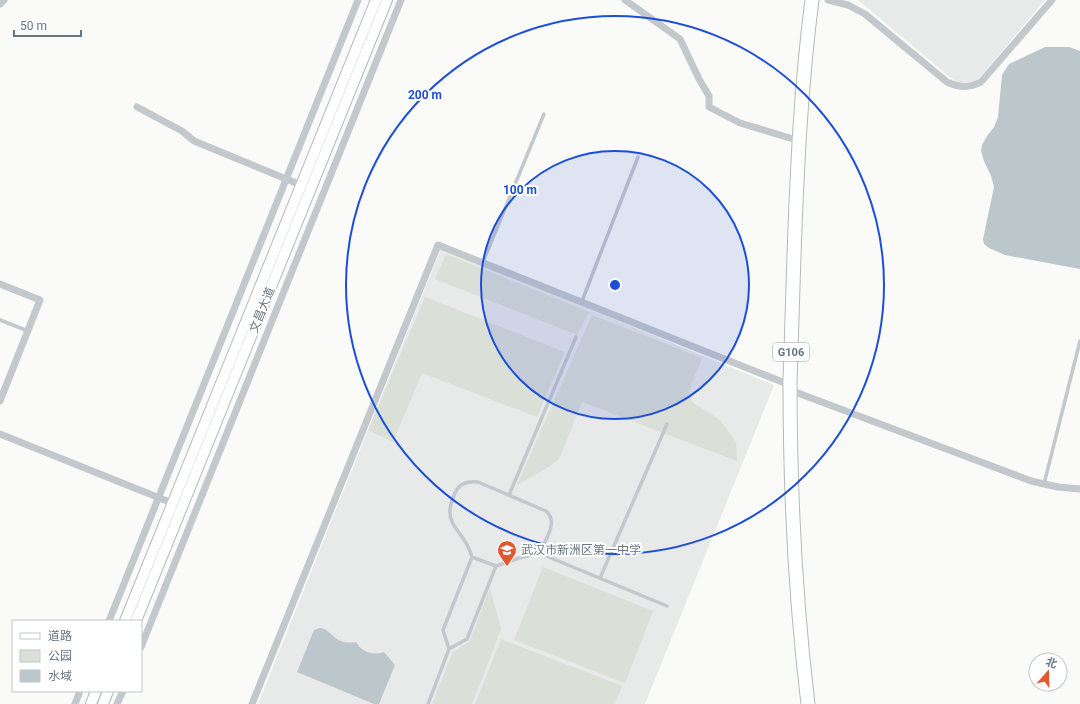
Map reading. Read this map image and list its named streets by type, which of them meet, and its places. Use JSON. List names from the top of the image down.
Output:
{
  "streets": {
    "highway": ["G106"],
    "main road": ["文昌大道"]
  },
  "places": {
    "school or university": ["武汉市新洲区第一中学"]
  },
  "legend": ["道路", "公园", "水域"],
  "scale_bar": "50 m",
  "north": "top",
  "rings": ["200 m", "100 m"]
}
